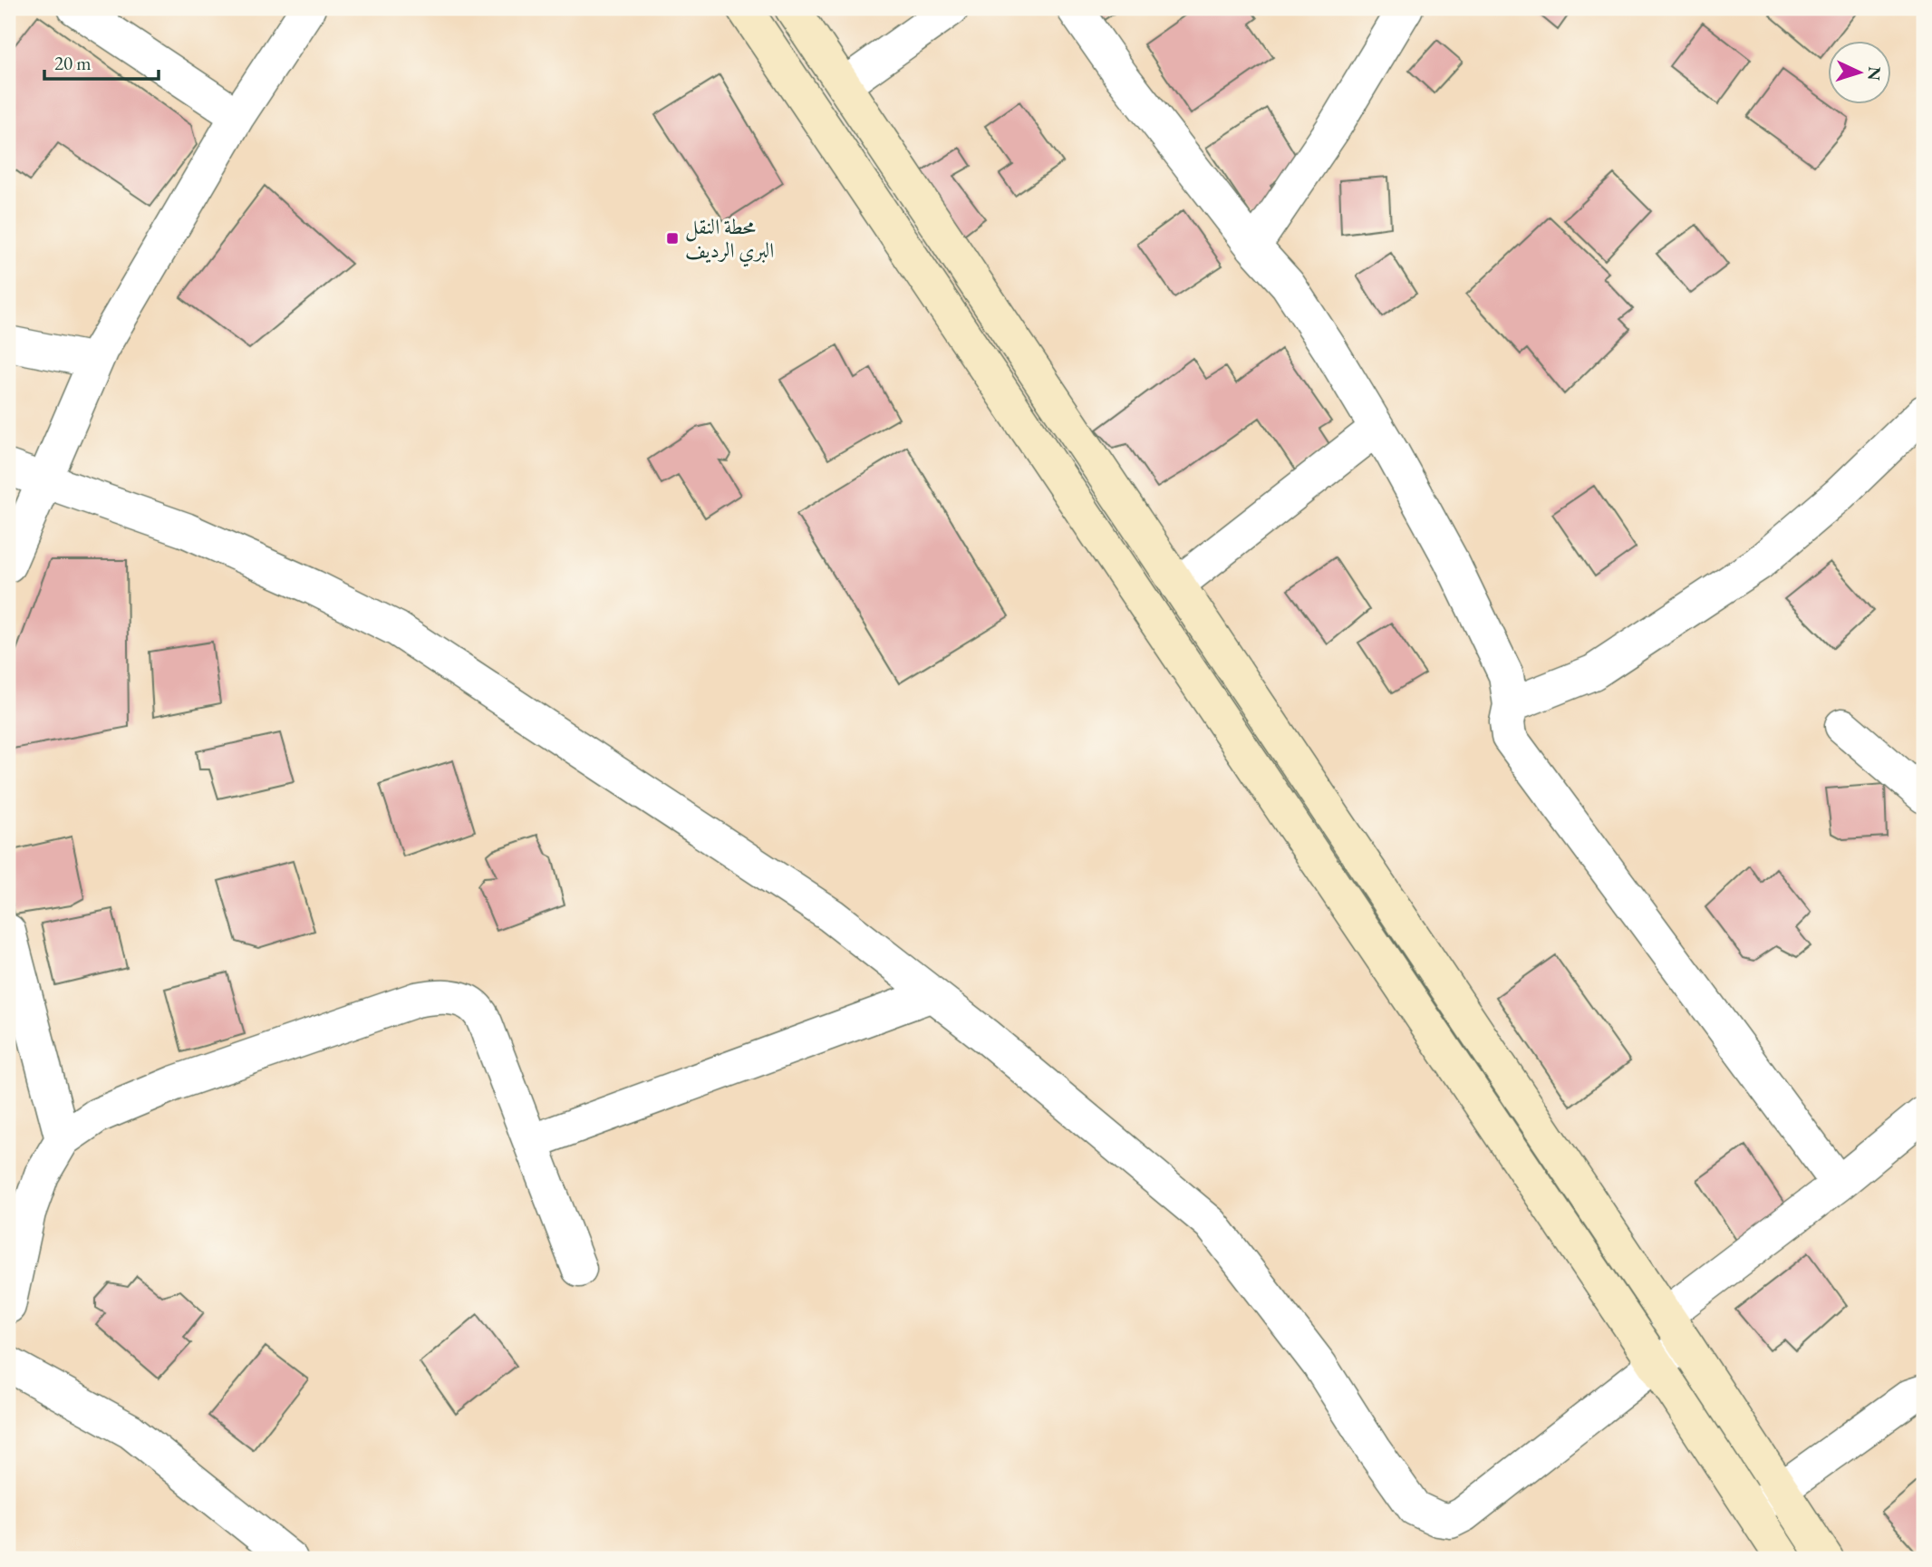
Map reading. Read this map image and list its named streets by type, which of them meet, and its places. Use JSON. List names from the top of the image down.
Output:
{
  "places": {
    "transit": ["محطة النقل البري الرديف"]
  },
  "scale_bar": "20 m",
  "north": "right"
}
